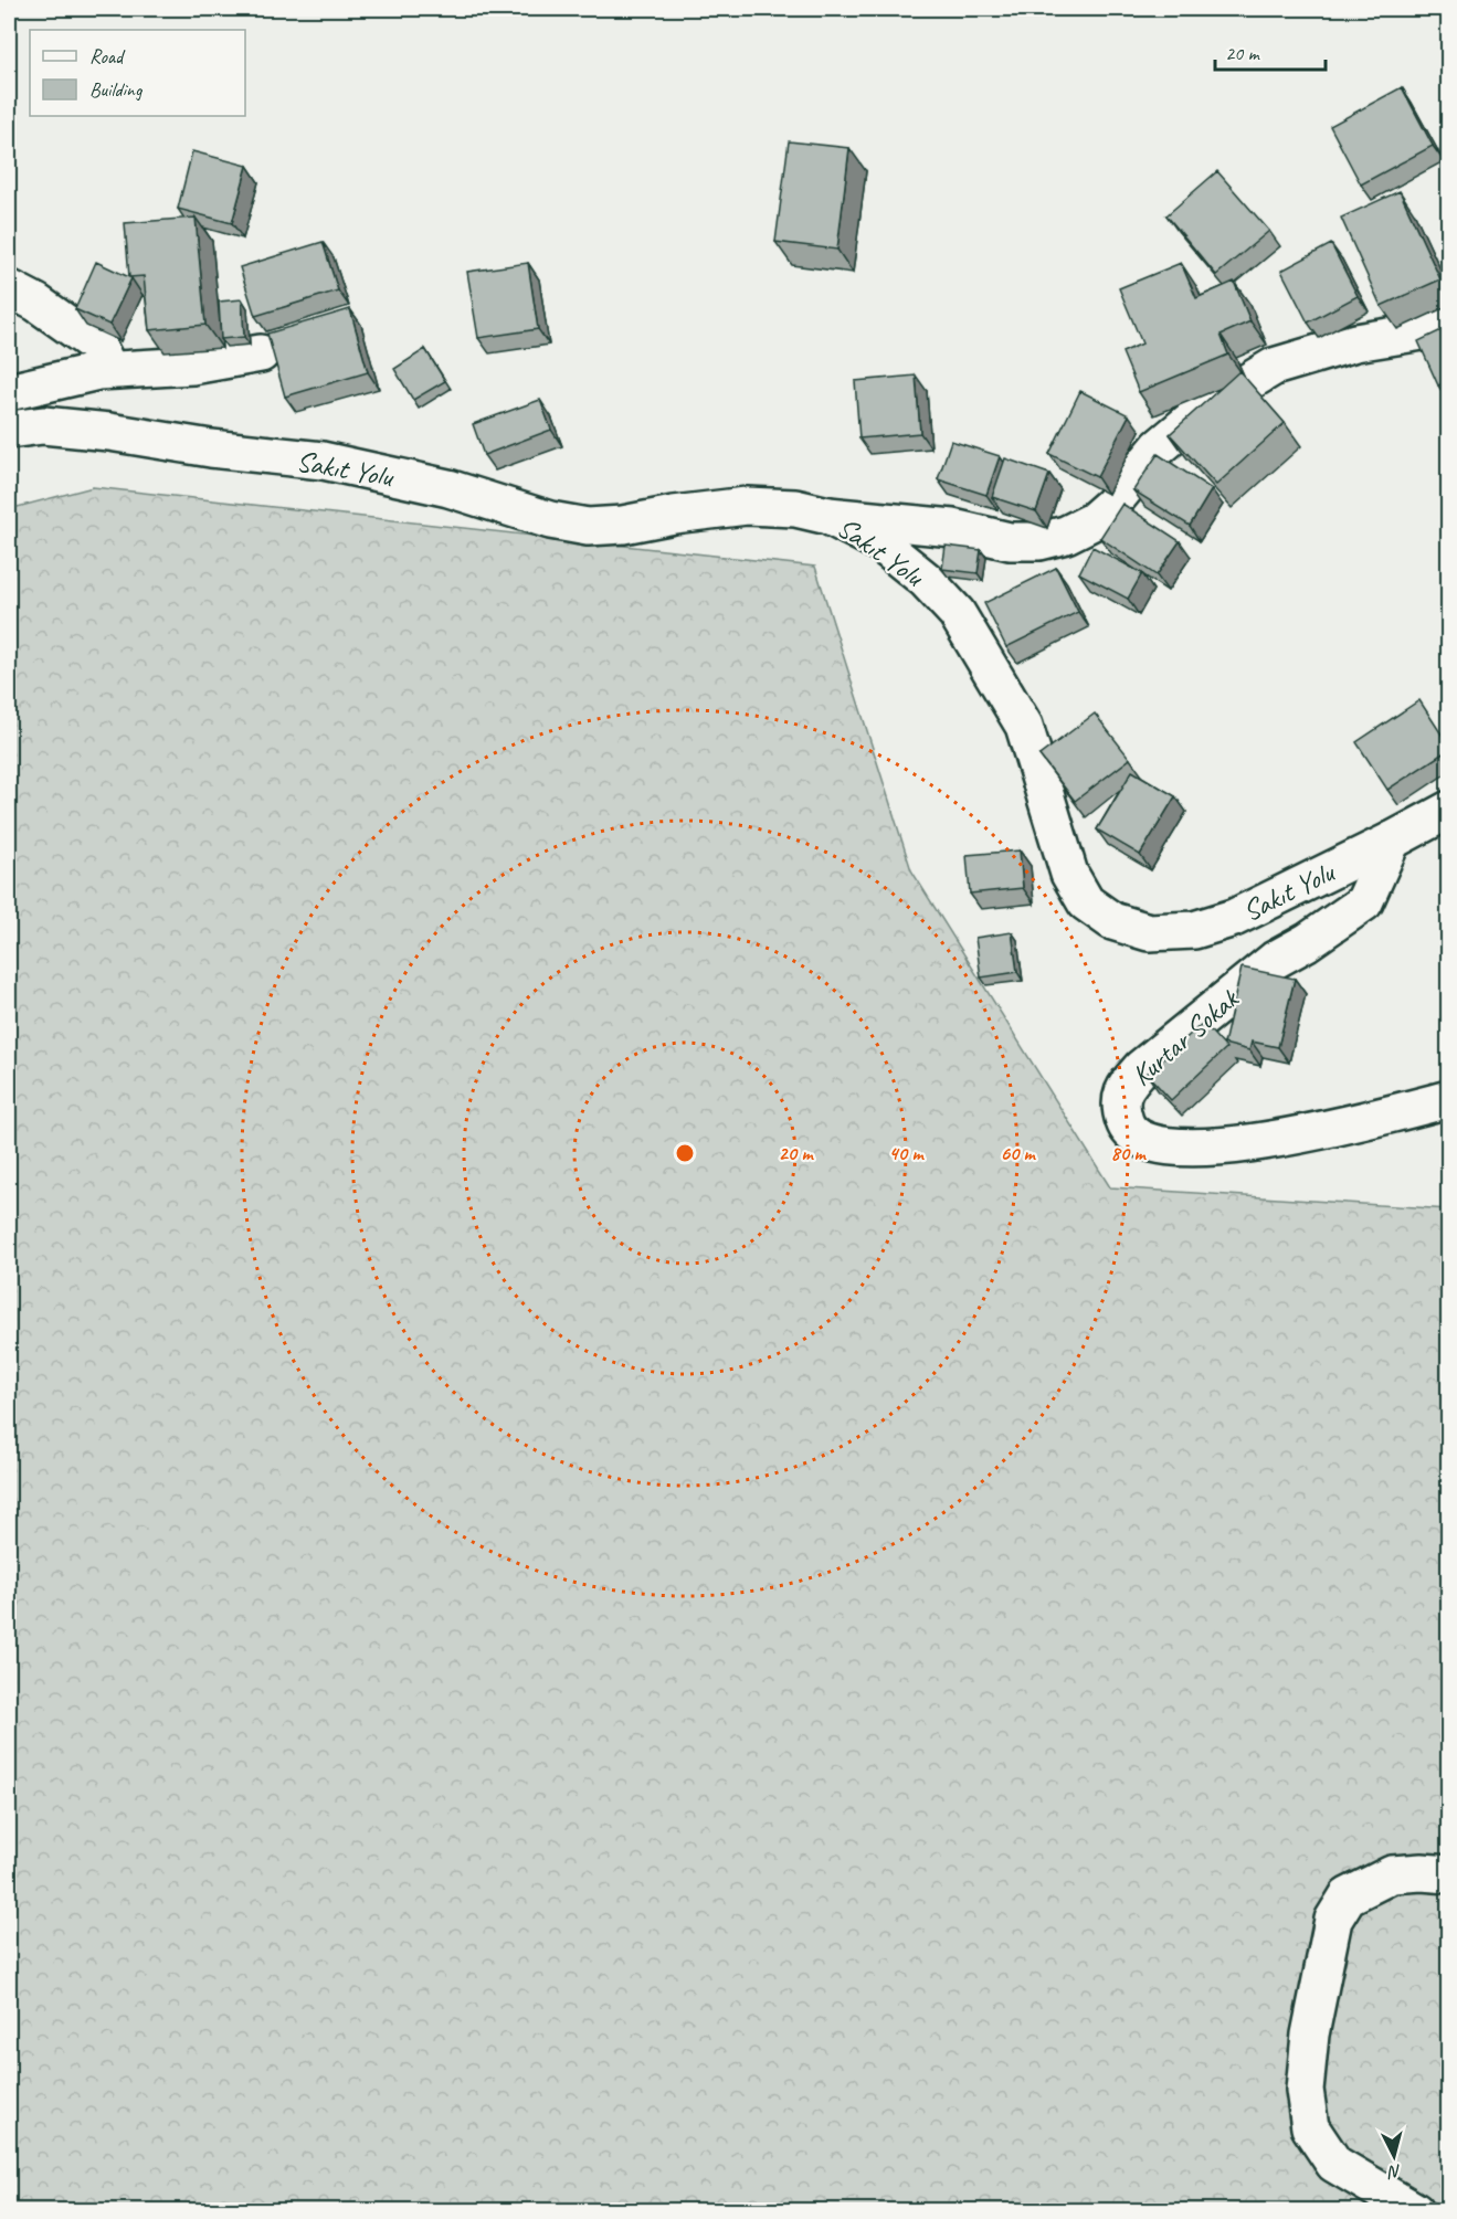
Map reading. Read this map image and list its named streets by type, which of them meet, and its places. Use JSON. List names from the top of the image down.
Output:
{
  "streets": {
    "street": ["Sakıt Yolu", "Kurtar Sokak"]
  },
  "crossings": [
    ["Sakıt Yolu", "Kurtar Sokak"]
  ],
  "legend": ["Road", "Building"],
  "scale_bar": "20 m",
  "north": "bottom",
  "rings": [
    "20 m",
    "40 m",
    "60 m",
    "80 m"
  ]
}
